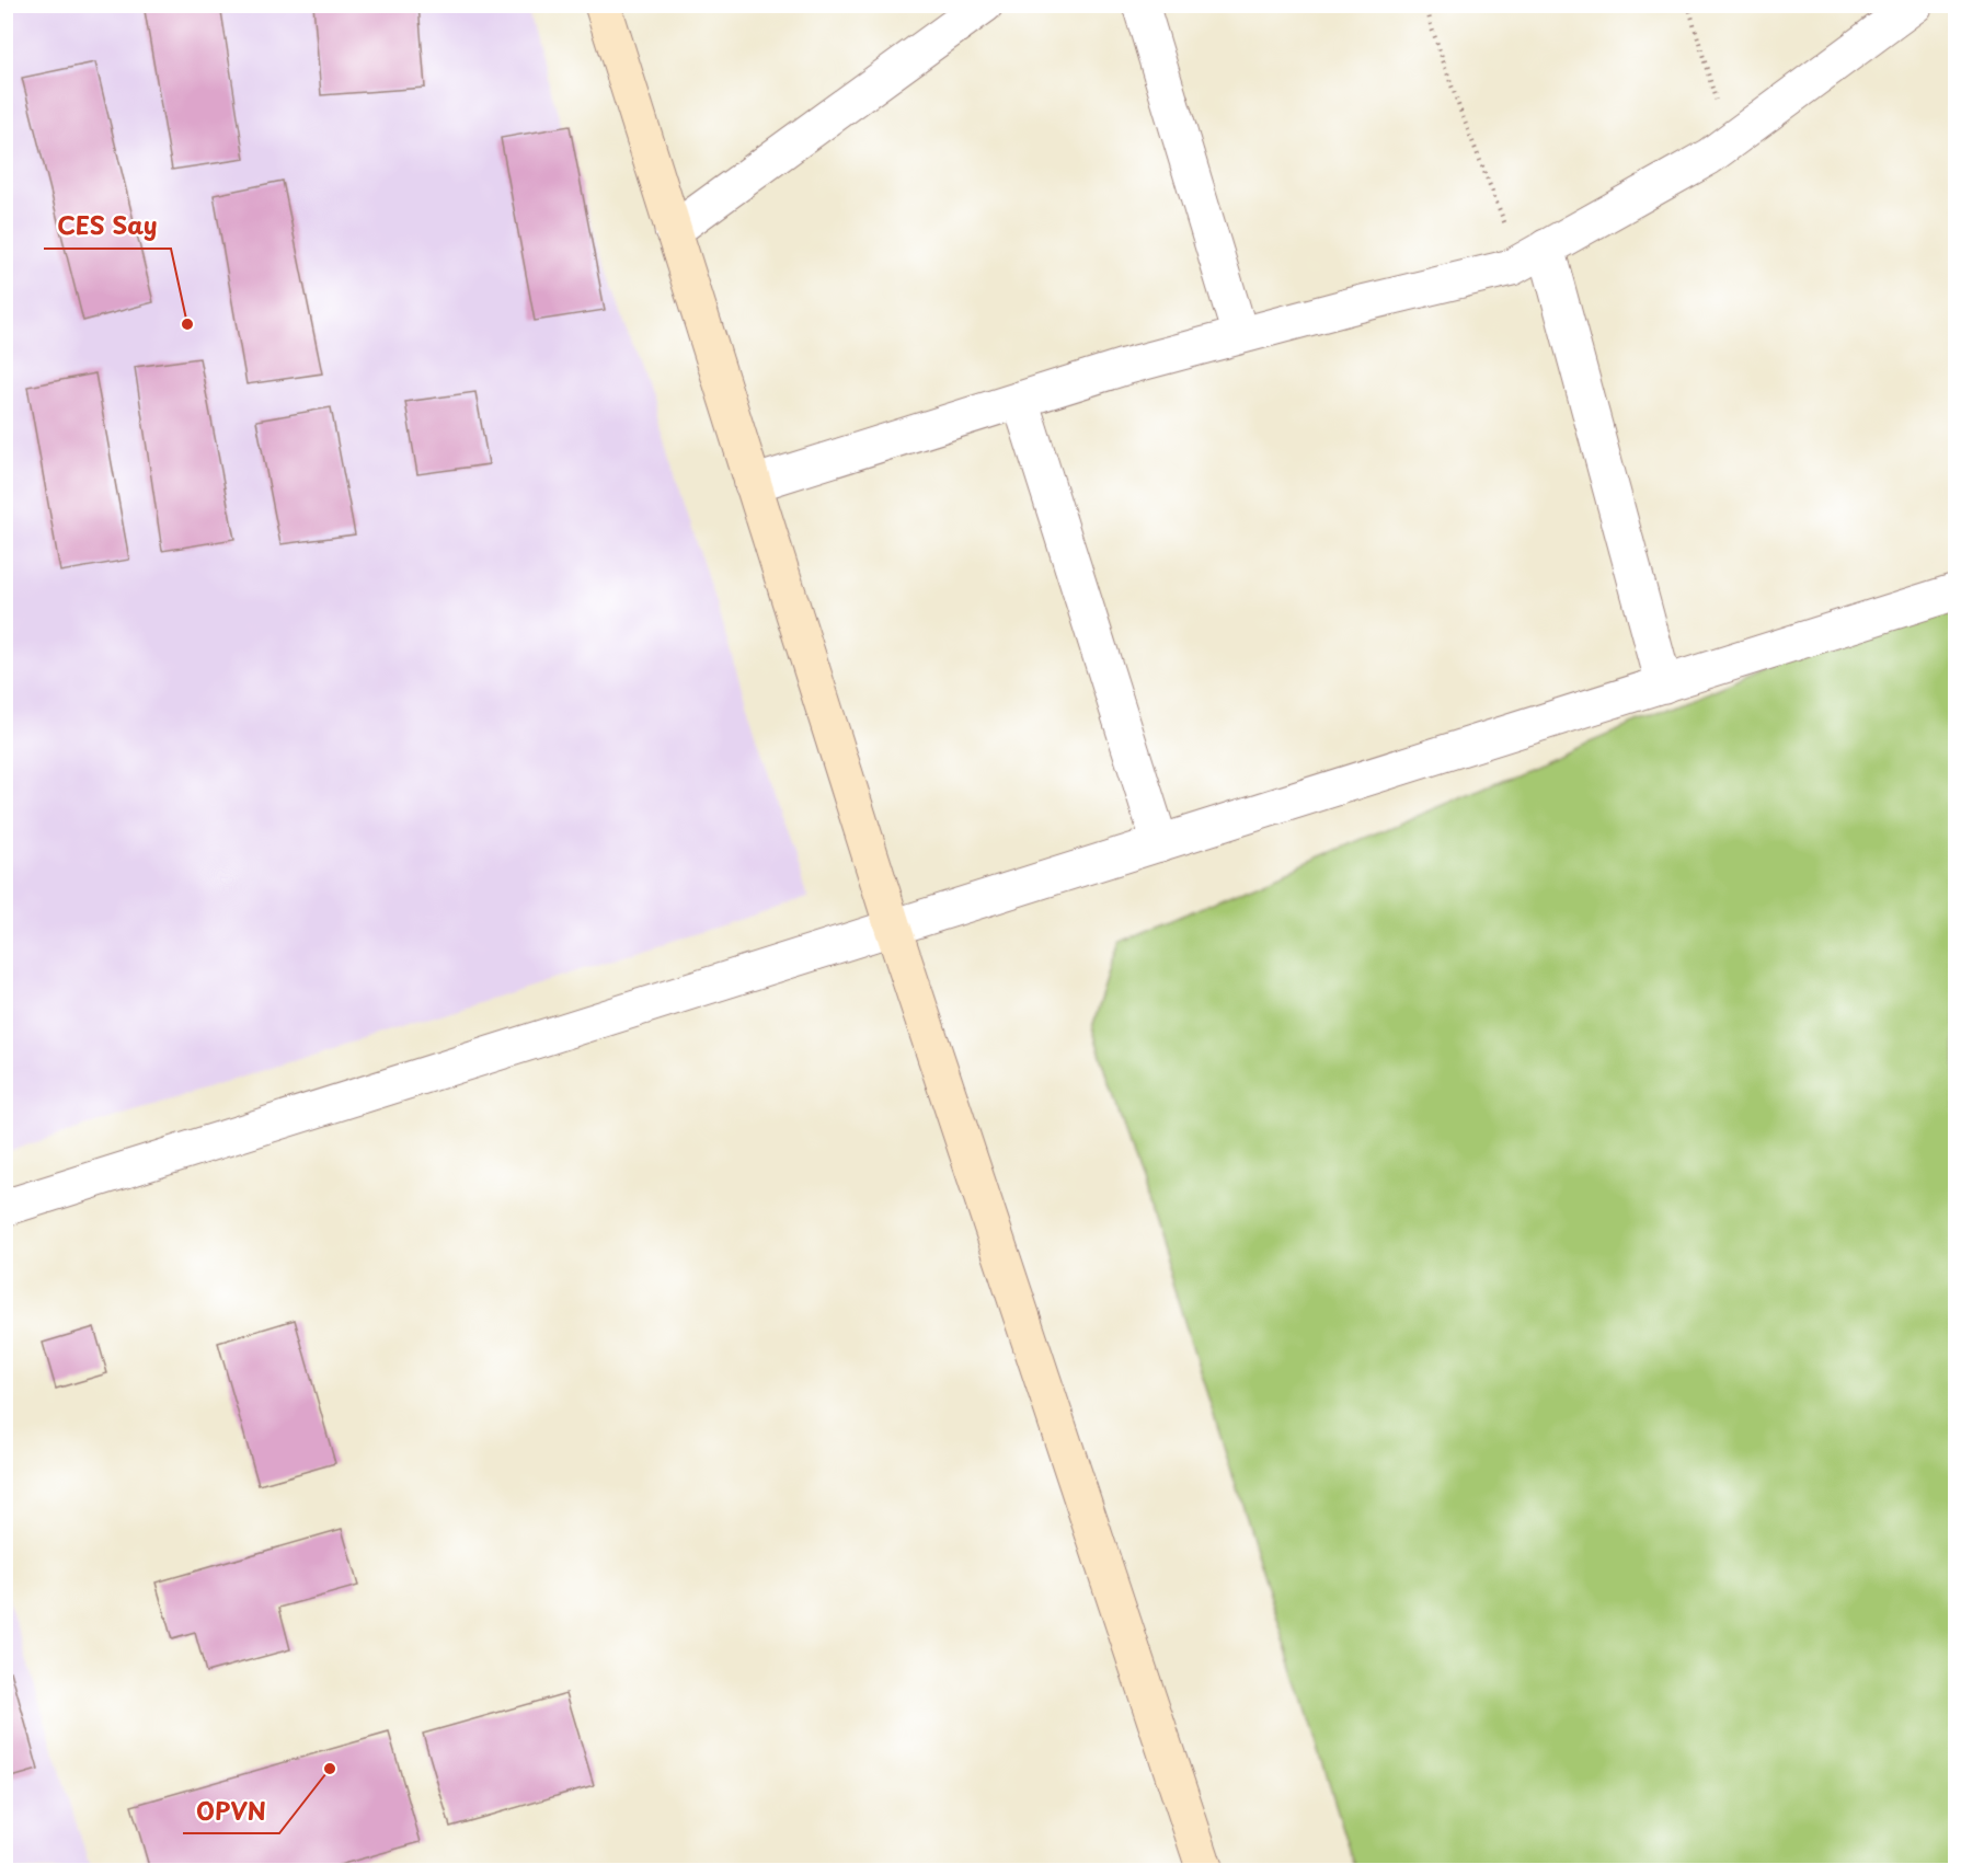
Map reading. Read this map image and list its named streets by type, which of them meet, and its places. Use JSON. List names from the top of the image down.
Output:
{
  "places": ["CES Say", "OPVN"]
}
